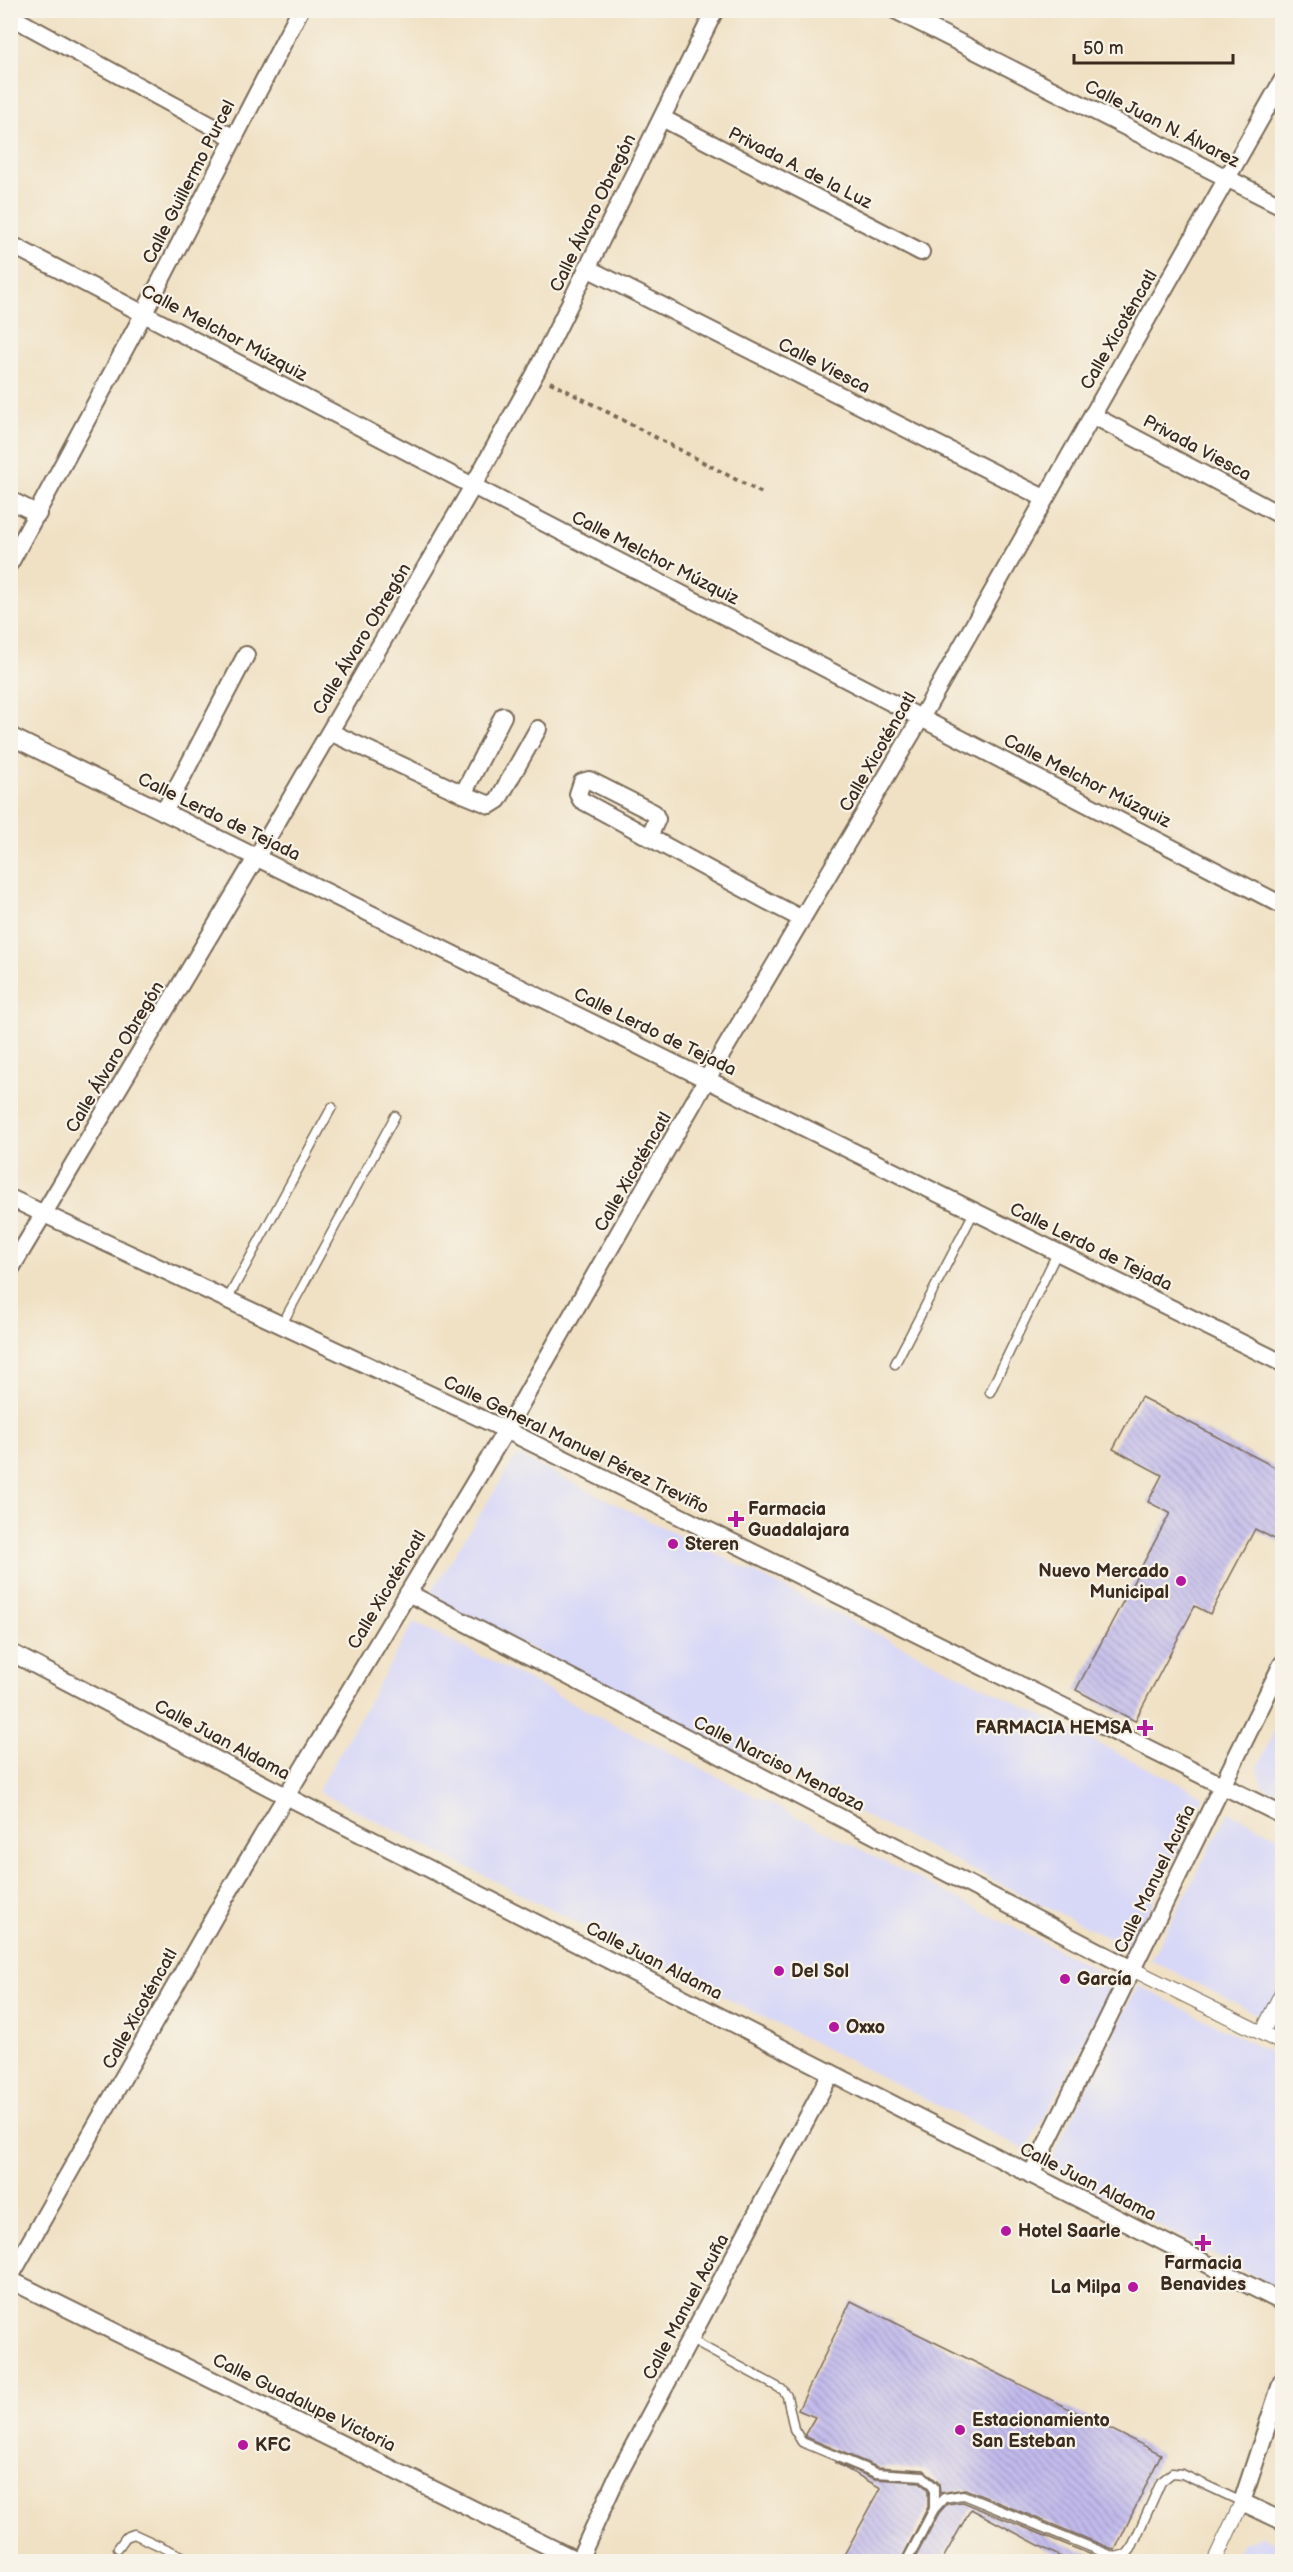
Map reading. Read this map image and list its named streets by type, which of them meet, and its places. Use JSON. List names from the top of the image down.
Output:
{
  "streets": {
    "street": [
      "Calle Juan N. Álvarez",
      "Privada A. de la Luz",
      "Calle Guillermo Purcel",
      "Calle Álvaro Obregón",
      "Calle Xicoténcatl",
      "Calle Melchor Múzquiz",
      "Calle Viesca",
      "Privada Viesca",
      "Calle Lerdo de Tejada",
      "Calle General Manuel Pérez Treviño",
      "Calle Juan Aldama",
      "Calle Narciso Mendoza",
      "Calle Manuel Acuña",
      "Calle Guadalupe Victoria"
    ]
  },
  "crossings": [
    ["Calle Juan N. Álvarez", "Calle Xicoténcatl"],
    ["Privada A. de la Luz", "Calle Álvaro Obregón"],
    ["Calle Guillermo Purcel", "Calle Melchor Múzquiz"],
    ["Calle Álvaro Obregón", "Calle Melchor Múzquiz"],
    ["Calle Álvaro Obregón", "Calle Viesca"],
    ["Calle Álvaro Obregón", "Calle Lerdo de Tejada"],
    ["Calle Álvaro Obregón", "Calle General Manuel Pérez Treviño"],
    ["Calle Xicoténcatl", "Calle Melchor Múzquiz"],
    ["Calle Xicoténcatl", "Calle Viesca"],
    ["Calle Xicoténcatl", "Privada Viesca"],
    ["Calle Xicoténcatl", "Calle Lerdo de Tejada"],
    ["Calle Xicoténcatl", "Calle General Manuel Pérez Treviño"],
    ["Calle Xicoténcatl", "Calle Juan Aldama"],
    ["Calle Xicoténcatl", "Calle Narciso Mendoza"],
    ["Calle Xicoténcatl", "Calle Guadalupe Victoria"],
    ["Calle General Manuel Pérez Treviño", "Calle Manuel Acuña"],
    ["Calle Juan Aldama", "Calle Manuel Acuña"],
    ["Calle Narciso Mendoza", "Calle Manuel Acuña"],
    ["Calle Manuel Acuña", "Calle Guadalupe Victoria"]
  ],
  "places": {
    "health": ["Farmacia Guadalajara", "FARMACIA HEMSA", "Farmacia Benavides"],
    "other": [
      "Steren",
      "Nuevo Mercado Municipal",
      "Del Sol",
      "García",
      "Oxxo",
      "Hotel Saarle",
      "La Milpa",
      "Estacionamiento San Esteban",
      "KFC"
    ]
  },
  "scale_bar": "50 m"
}
